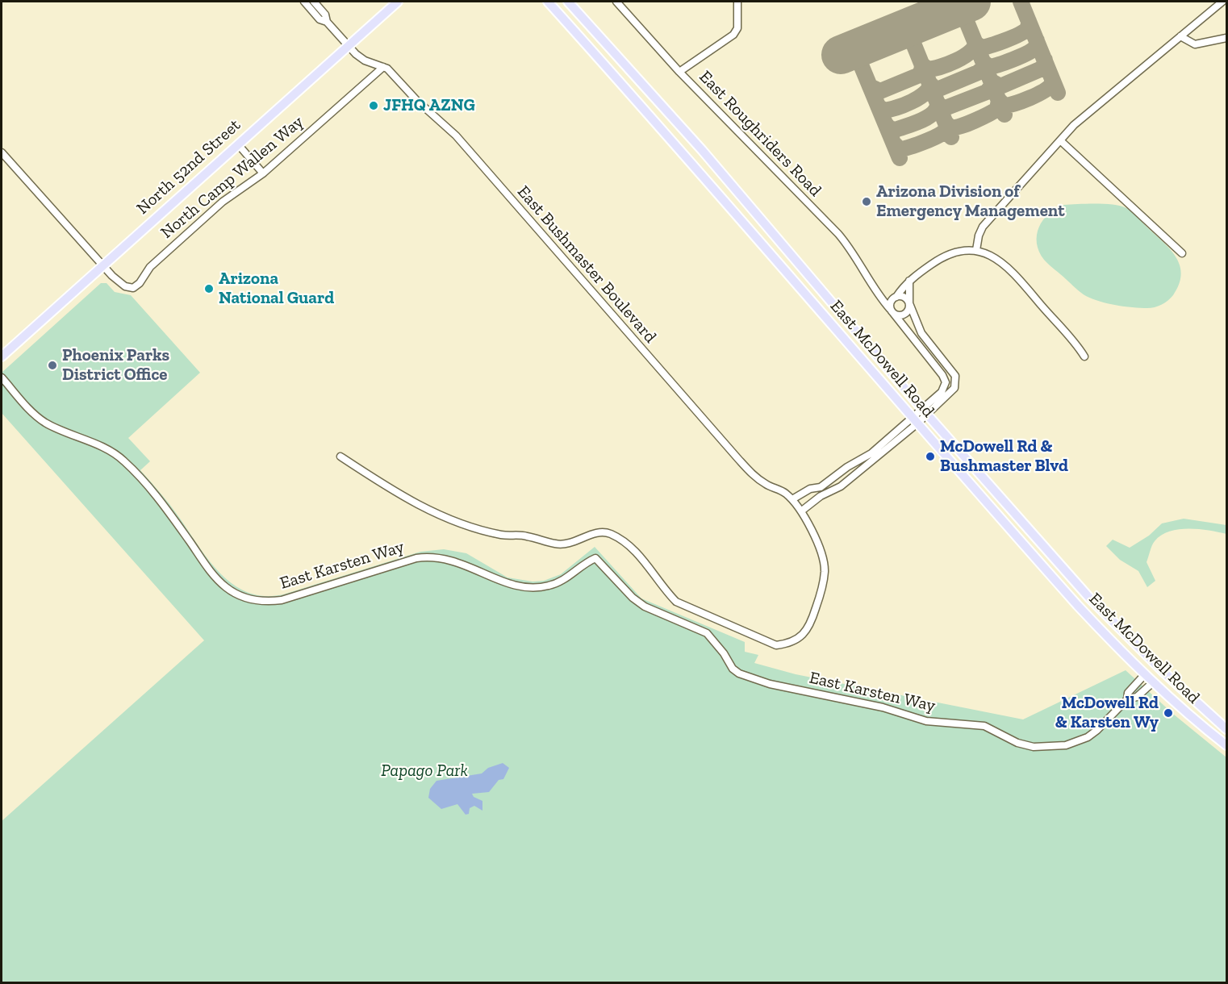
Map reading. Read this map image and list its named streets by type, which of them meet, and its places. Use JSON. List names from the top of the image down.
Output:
{
  "streets": {
    "main road": ["North 52nd Street", "East McDowell Road"],
    "street": [
      "East Roughriders Road",
      "North Camp Wallen Way",
      "East Bushmaster Boulevard",
      "East Karsten Way"
    ]
  },
  "crossings": [
    ["North 52nd Street", "North Camp Wallen Way"],
    ["North 52nd Street", "East Bushmaster Boulevard"],
    ["North Camp Wallen Way", "East Bushmaster Boulevard"],
    ["East McDowell Road", "East Karsten Way"]
  ],
  "parks": ["Papago Park"],
  "places": [
    "JFHQ AZNG",
    "Arizona Division of Emergency Management",
    "Arizona National Guard",
    "Phoenix Parks District Office",
    "McDowell Rd & Bushmaster Blvd",
    "McDowell Rd & Karsten Wy"
  ]
}
